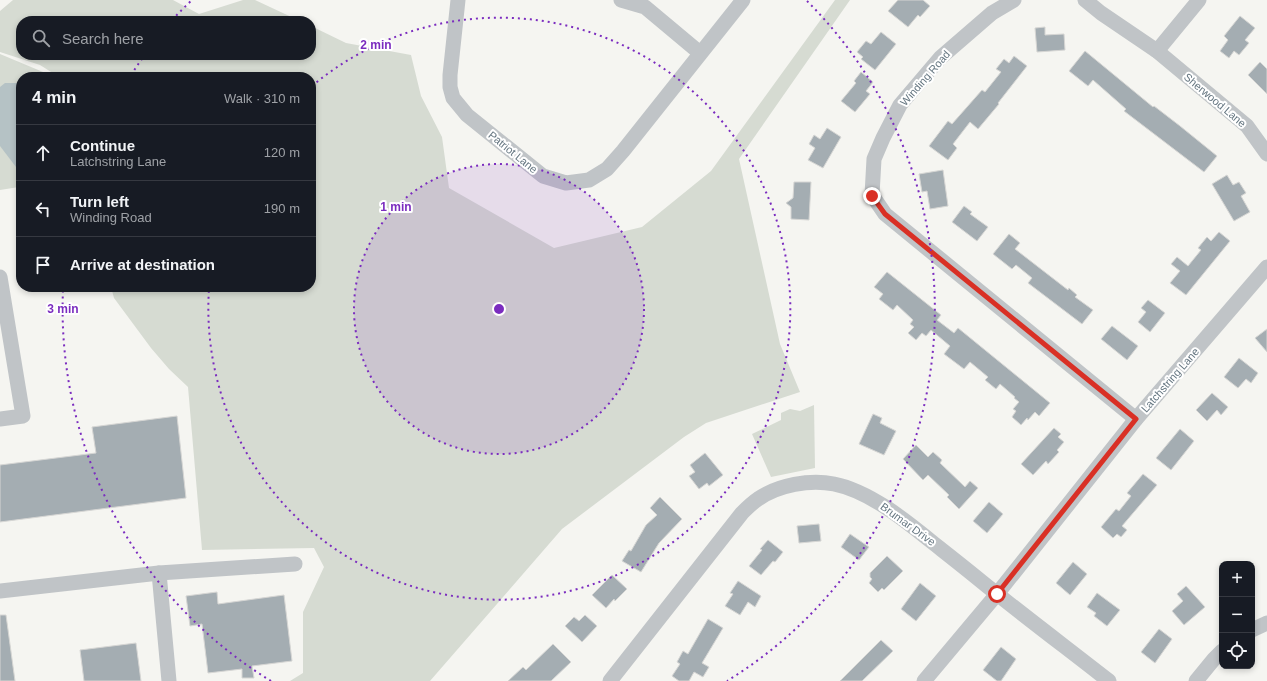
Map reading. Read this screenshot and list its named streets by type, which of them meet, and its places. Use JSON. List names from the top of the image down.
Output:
{
  "streets": {
    "street": [
      "Winding Road",
      "Sherwood Lane",
      "Patriot Lane",
      "Latchstring Lane",
      "Brumar Drive"
    ]
  },
  "crossings": [
    ["Winding Road", "Latchstring Lane"],
    ["Latchstring Lane", "Brumar Drive"]
  ],
  "page": {
    "search": "Search here",
    "heading": ["4 min", "Walk · 310 m"],
    "list": [
      ["Continue", "Latchstring Lane", "120 m"],
      ["Turn left", "Winding Road", "190 m"],
      "Arrive at destination"
    ],
    "map_buttons": ["+", "−"]
  },
  "rings": ["2 min", "1 min", "3 min"]
}
